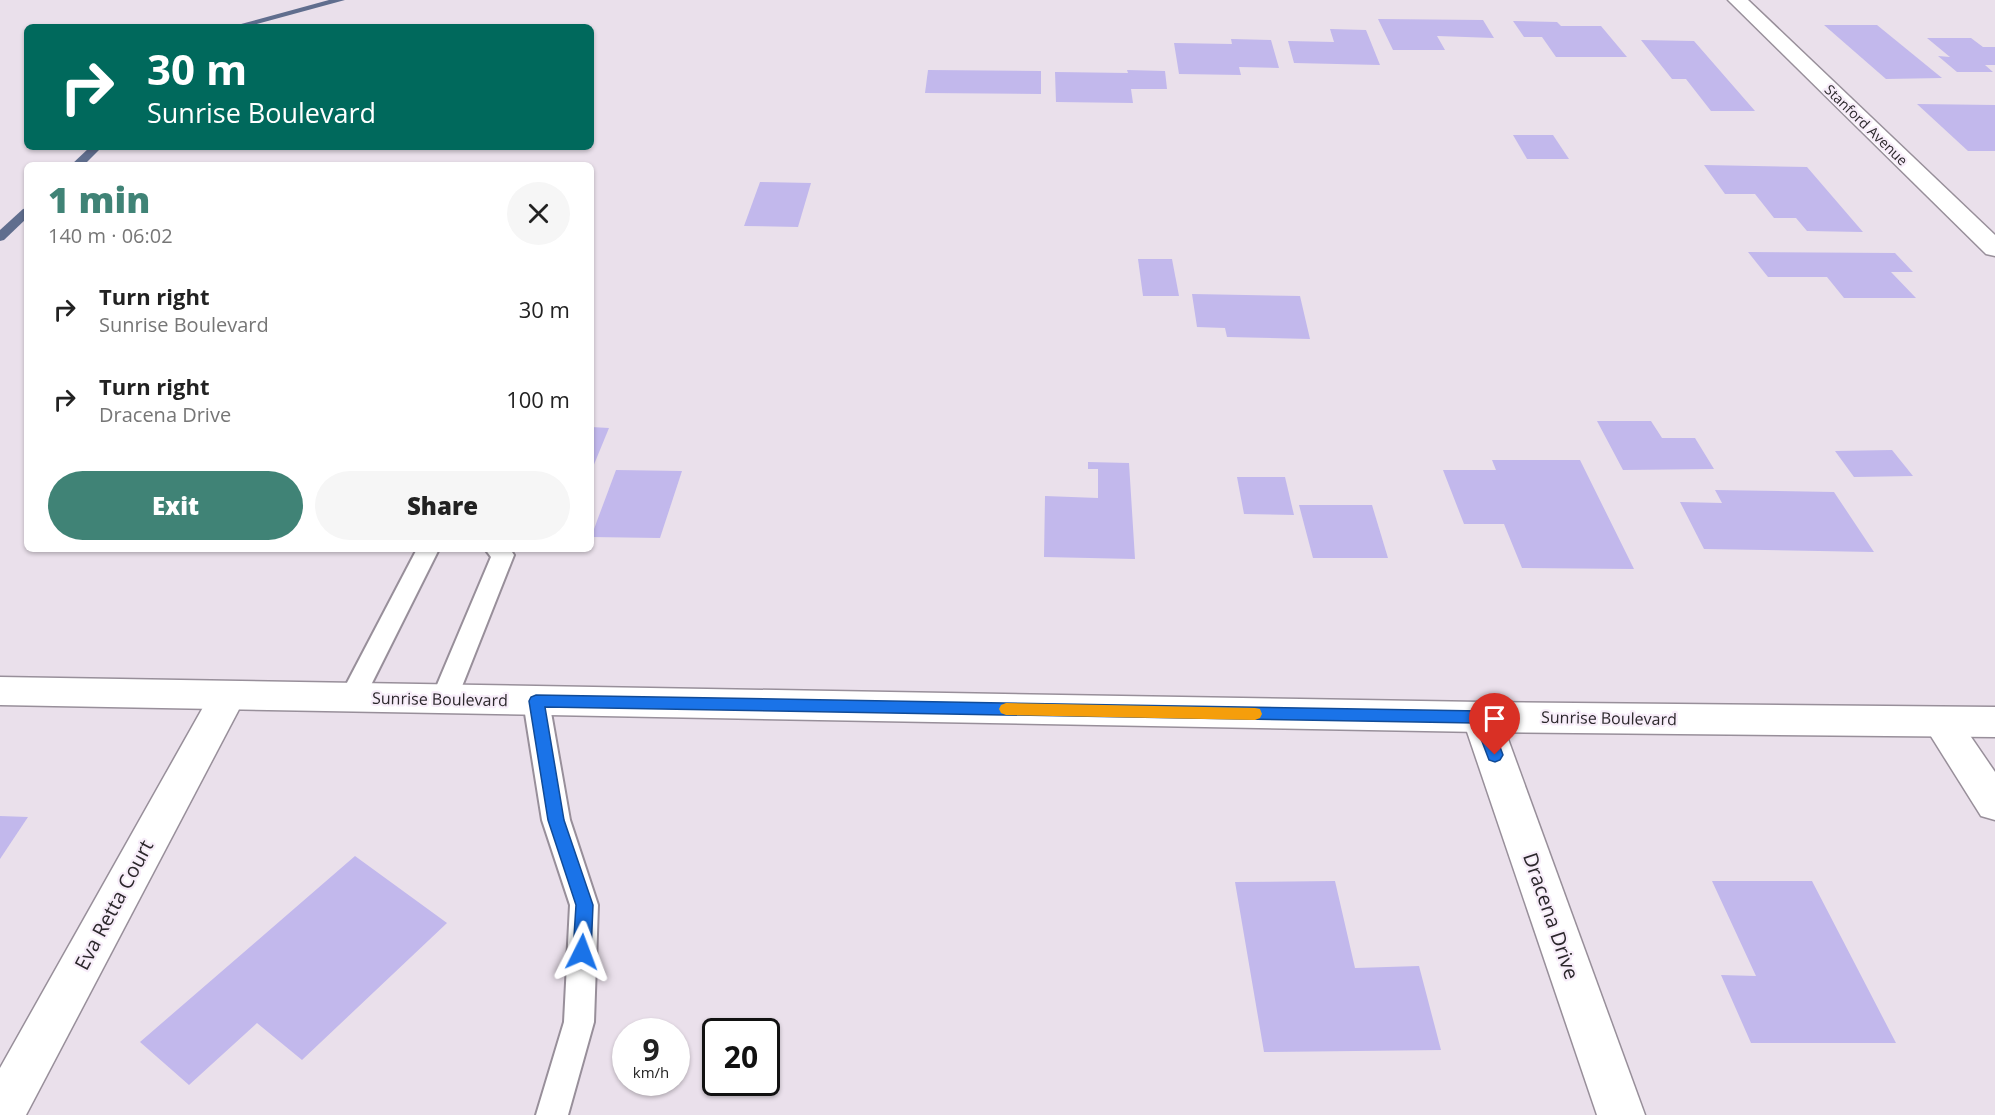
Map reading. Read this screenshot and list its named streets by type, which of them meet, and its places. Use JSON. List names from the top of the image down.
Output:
{
  "streets": {
    "main road": [
      "Stanford Avenue",
      "Sunrise Boulevard",
      "Eva Retta Court",
      "Dracena Drive"
    ]
  },
  "crossings": [
    ["Sunrise Boulevard", "Eva Retta Court"],
    ["Sunrise Boulevard", "Dracena Drive"]
  ],
  "page": {
    "turn": ["30 m", "Sunrise Boulevard"],
    "heading": ["1 min", "140 m · 06:02"],
    "list": [
      {
        "name": "Turn right",
        "note": "Sunrise Boulevard",
        "value": "30 m"
      },
      {
        "name": "Turn right",
        "note": "Dracena Drive",
        "value": "100 m"
      }
    ],
    "buttons": ["Exit", "Share"],
    "speed": "9 km/h",
    "limit": "20"
  }
}
